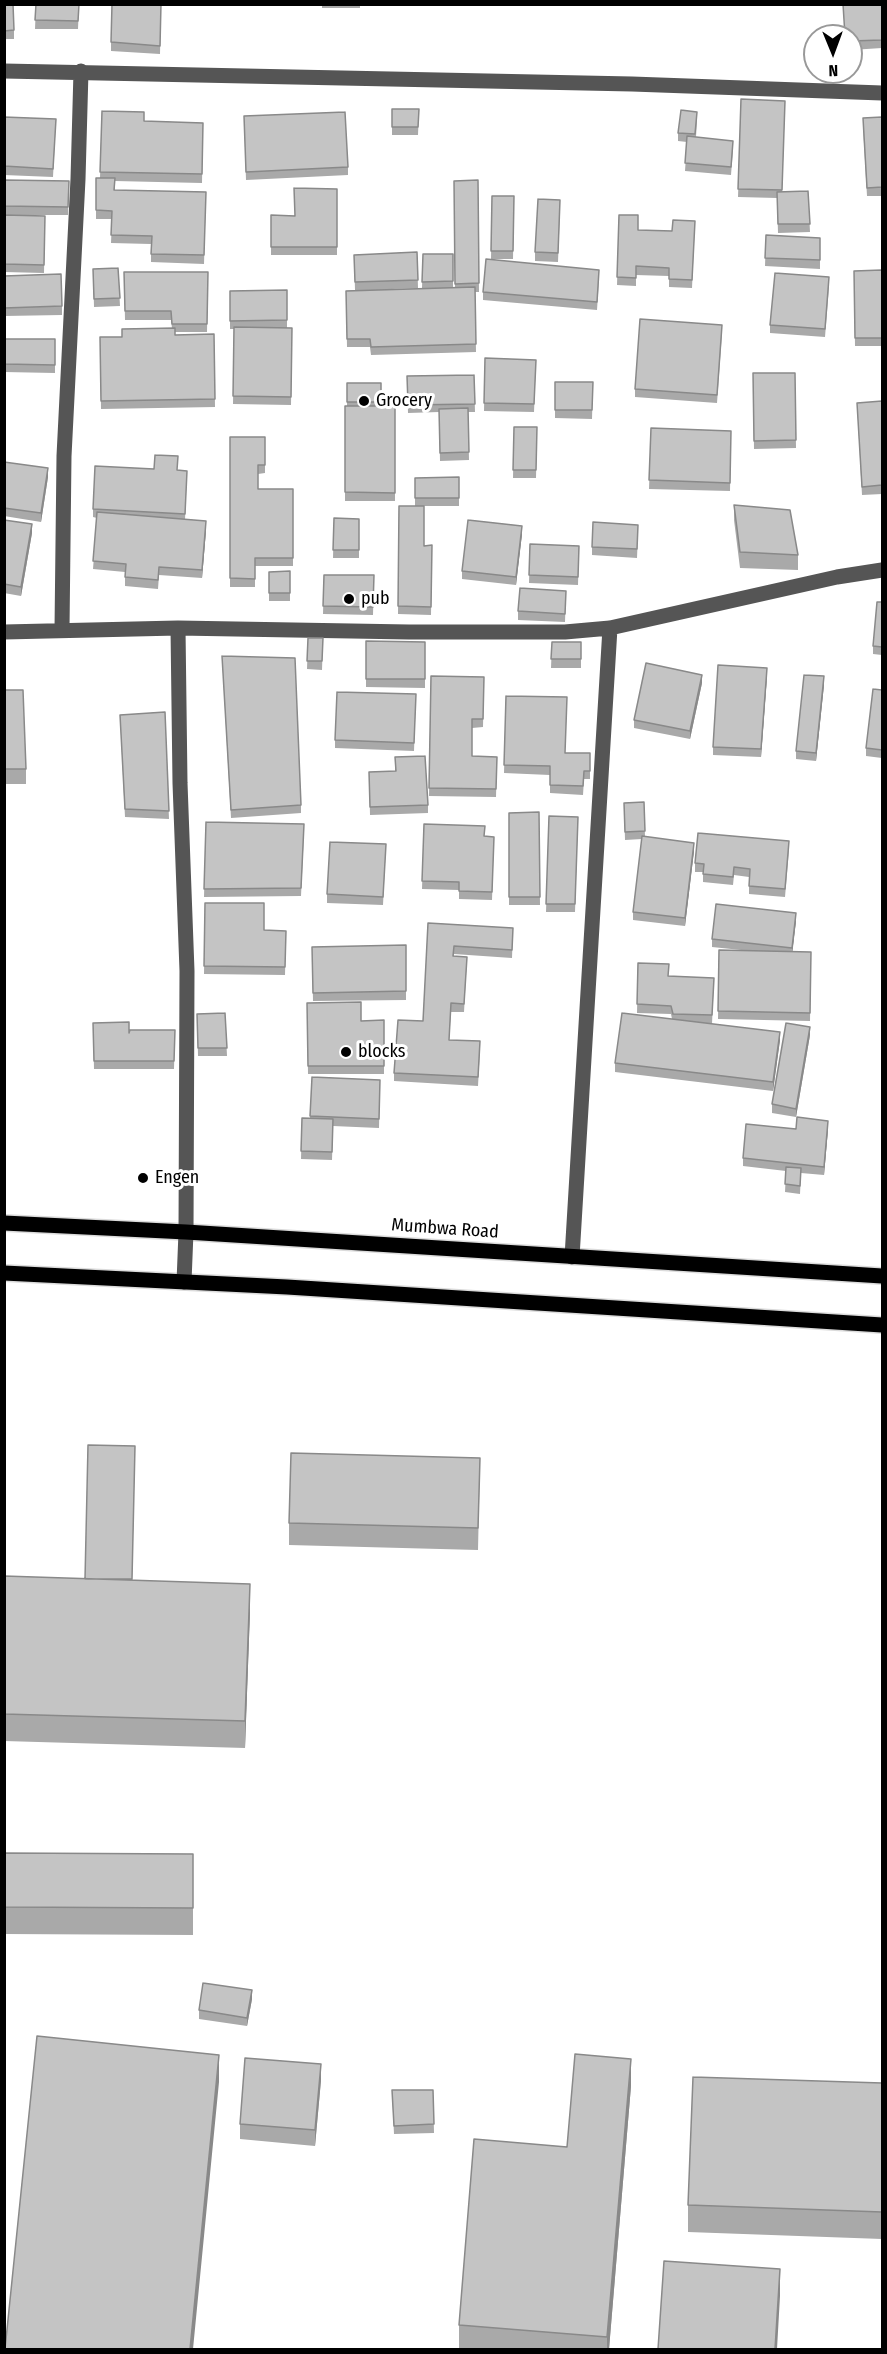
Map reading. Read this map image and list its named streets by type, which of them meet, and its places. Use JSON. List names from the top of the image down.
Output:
{
  "streets": {
    "main road": ["Mumbwa Road"]
  },
  "places": [
    "Grocery",
    "pub",
    "blocks",
    "Engen"
  ],
  "north": "bottom"
}
